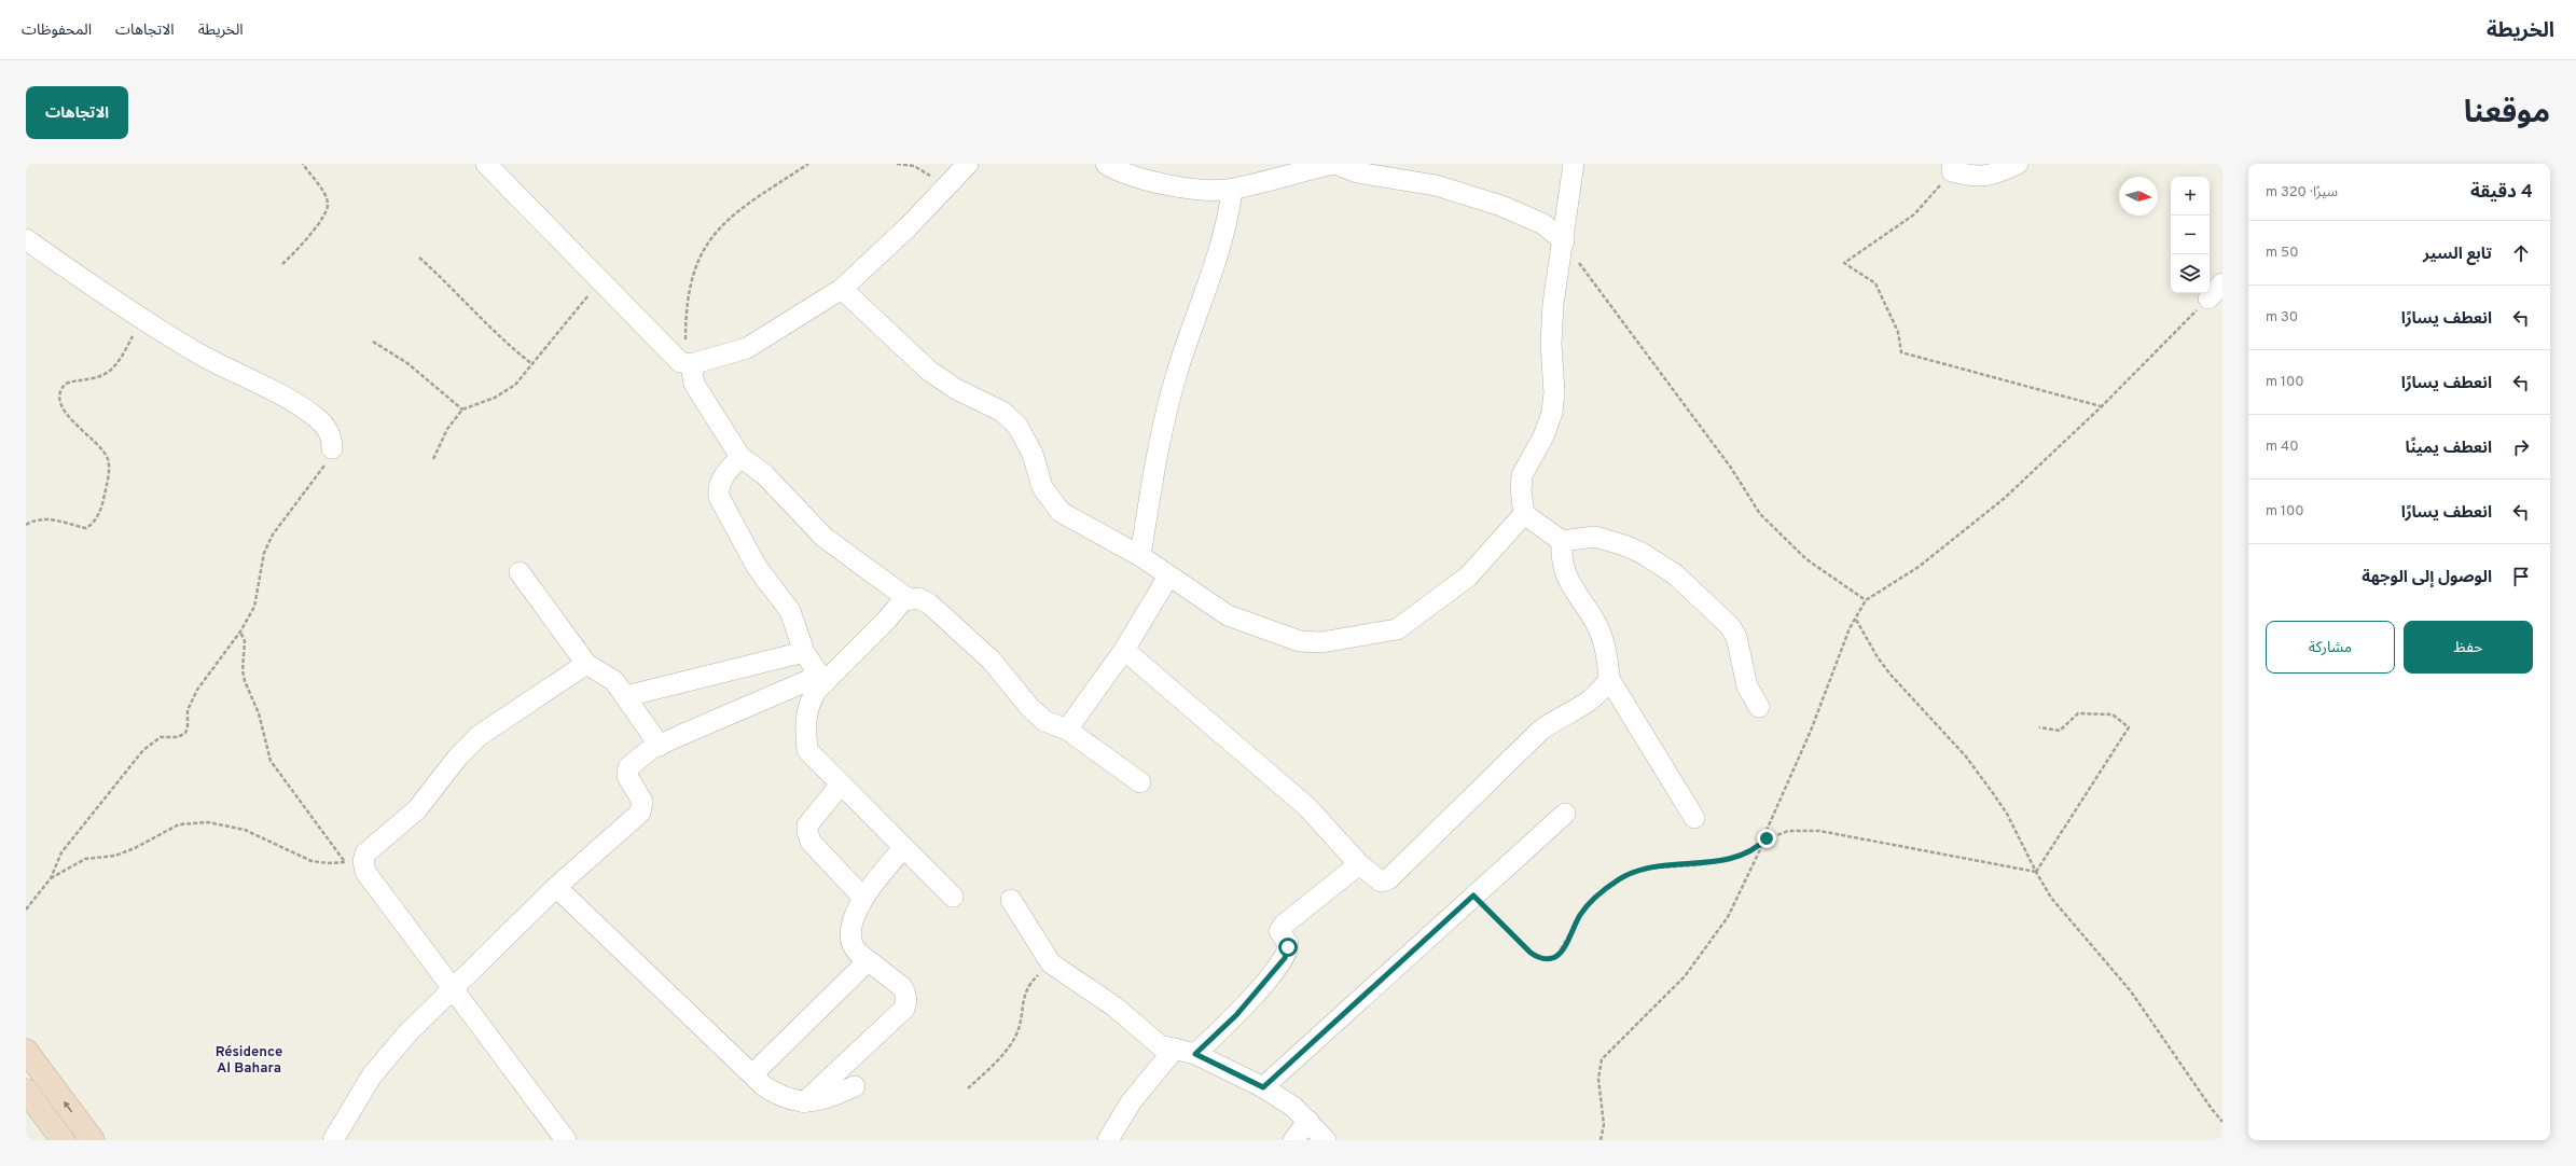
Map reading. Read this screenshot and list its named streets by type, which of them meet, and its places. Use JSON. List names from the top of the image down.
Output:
{
  "districts": ["Résidence Al Bahara"],
  "north": "right",
  "page": {
    "header": "الخريطة",
    "nav": ["الخريطة", "الاتجاهات", "المحفوظات"],
    "title": "موقعنا",
    "buttons": [
      "الاتجاهات",
      ["حفظ", "مشاركة"]
    ],
    "heading": ["4 دقيقة", "سيرًا · 320 m"],
    "map_buttons": ["+", "−"],
    "list": [
      ["تابع السير", "50 m"],
      ["انعطف يسارًا", "30 m"],
      ["انعطف يسارًا", "100 m"],
      ["انعطف يمينًا", "40 m"],
      ["انعطف يسارًا", "100 m"],
      "الوصول إلى الوجهة"
    ]
  }
}
